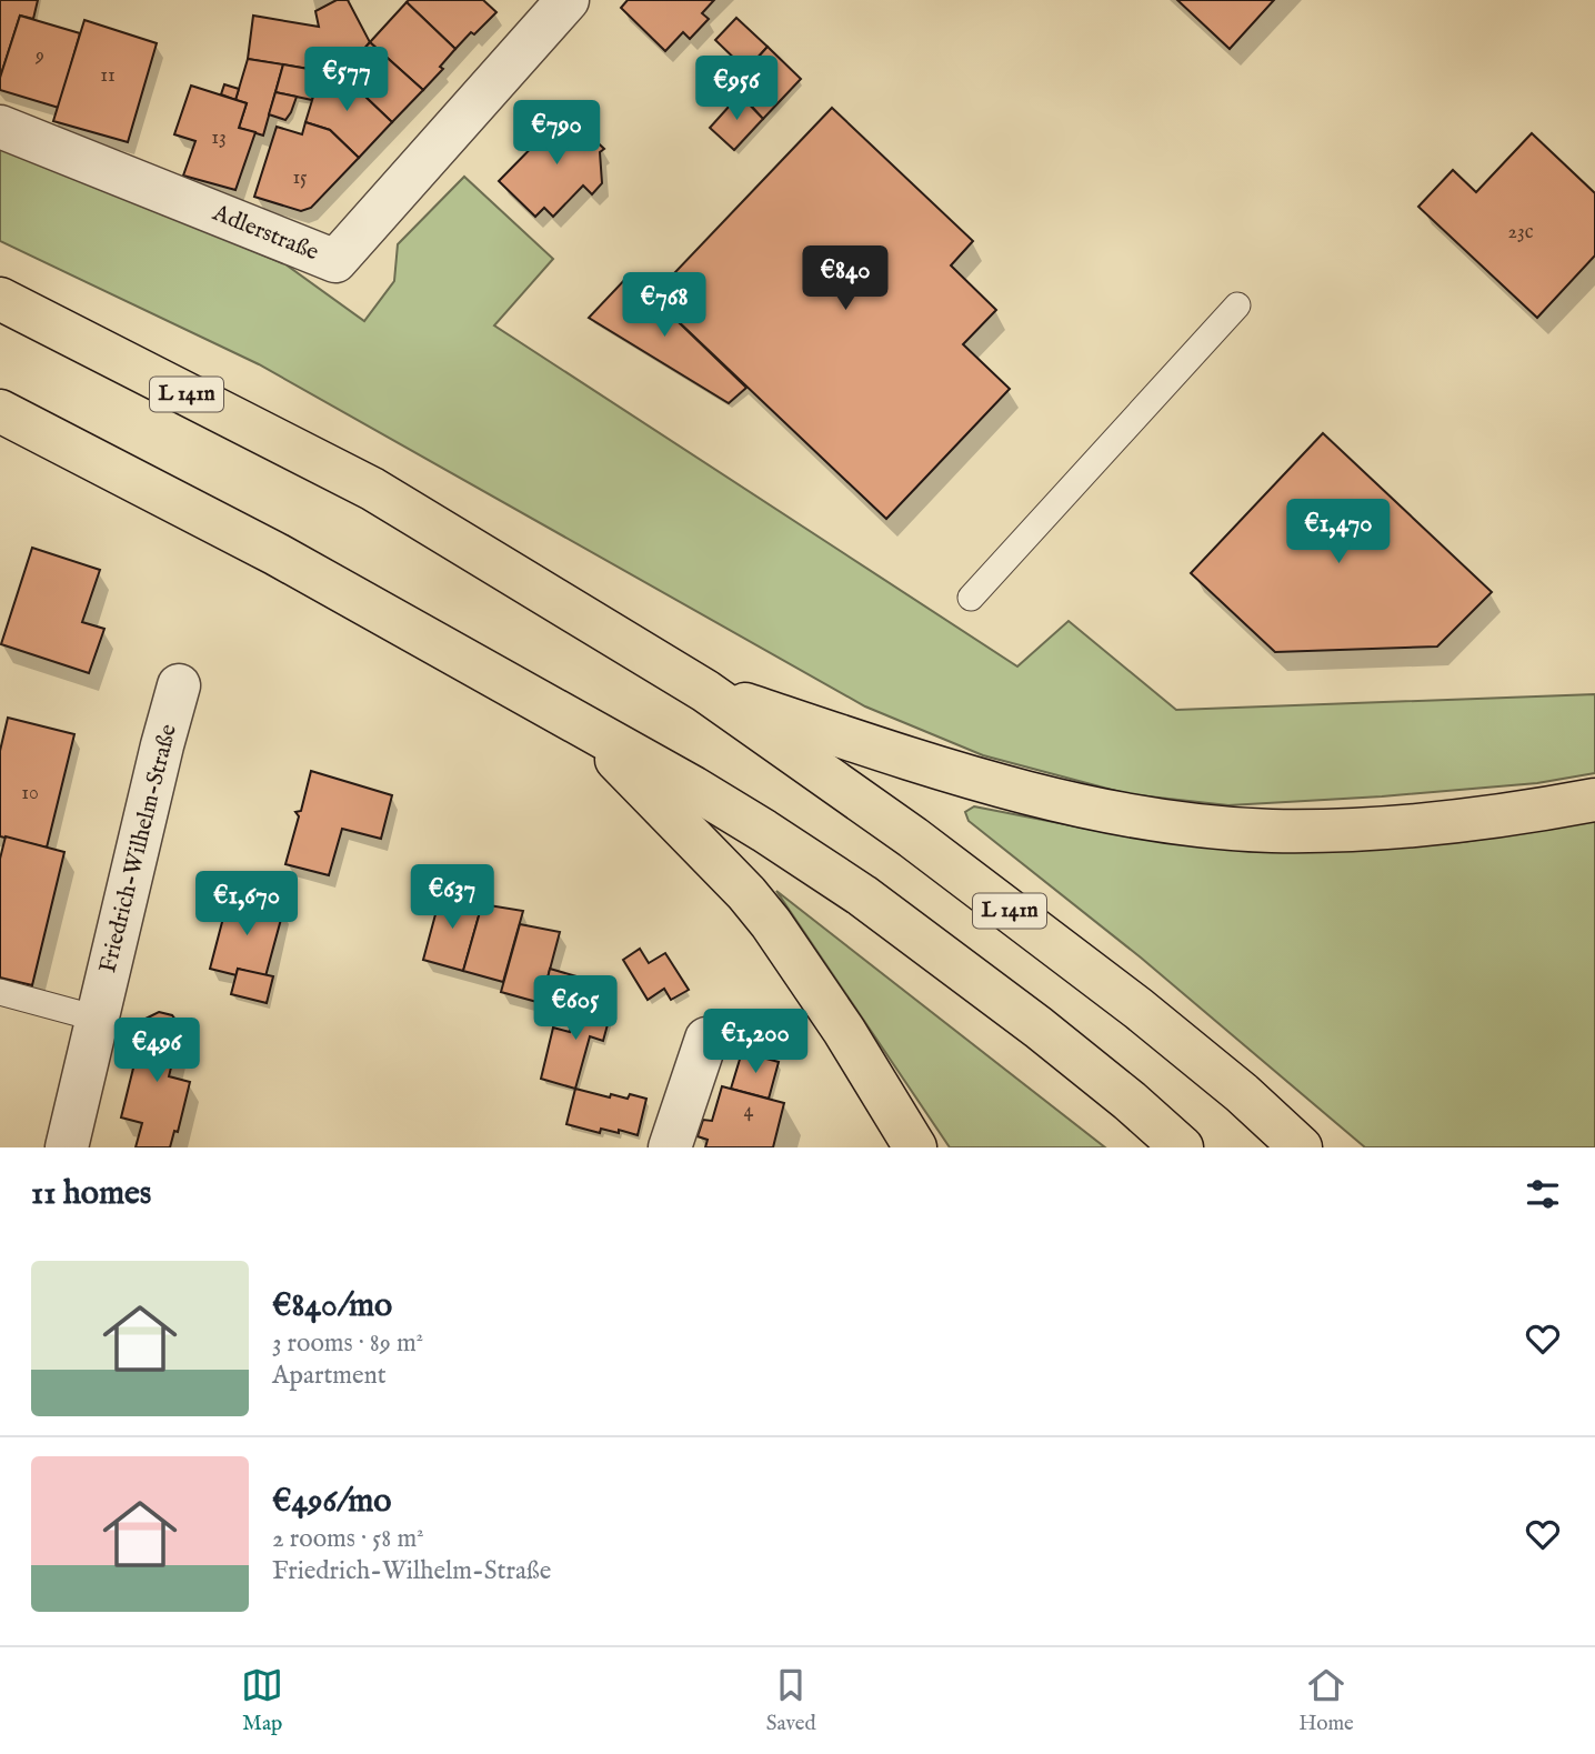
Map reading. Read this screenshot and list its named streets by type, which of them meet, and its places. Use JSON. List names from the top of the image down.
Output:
{
  "streets": {
    "highway": ["L 141n"],
    "street": ["Adlerstraße", "Friedrich-Wilhelm-Straße"]
  },
  "house_numbers": [
    "9",
    "11",
    "13",
    "15",
    "23c",
    "10",
    "4"
  ],
  "page": {
    "price": [
      "€577",
      "€956",
      "€790",
      "€840",
      "€768",
      "€1,470",
      "€637",
      "€1,670",
      "€605",
      "€1,200",
      "€496"
    ],
    "heading": "11 homes",
    "list": [
      {
        "name": "€840/mo",
        "note": "3 rooms · 89 m² · Apartment"
      },
      {
        "name": "€496/mo",
        "note": "2 rooms · 58 m² · Friedrich-Wilhelm-Straße"
      }
    ],
    "tabs": ["Map", "Saved", "Home"]
  }
}
